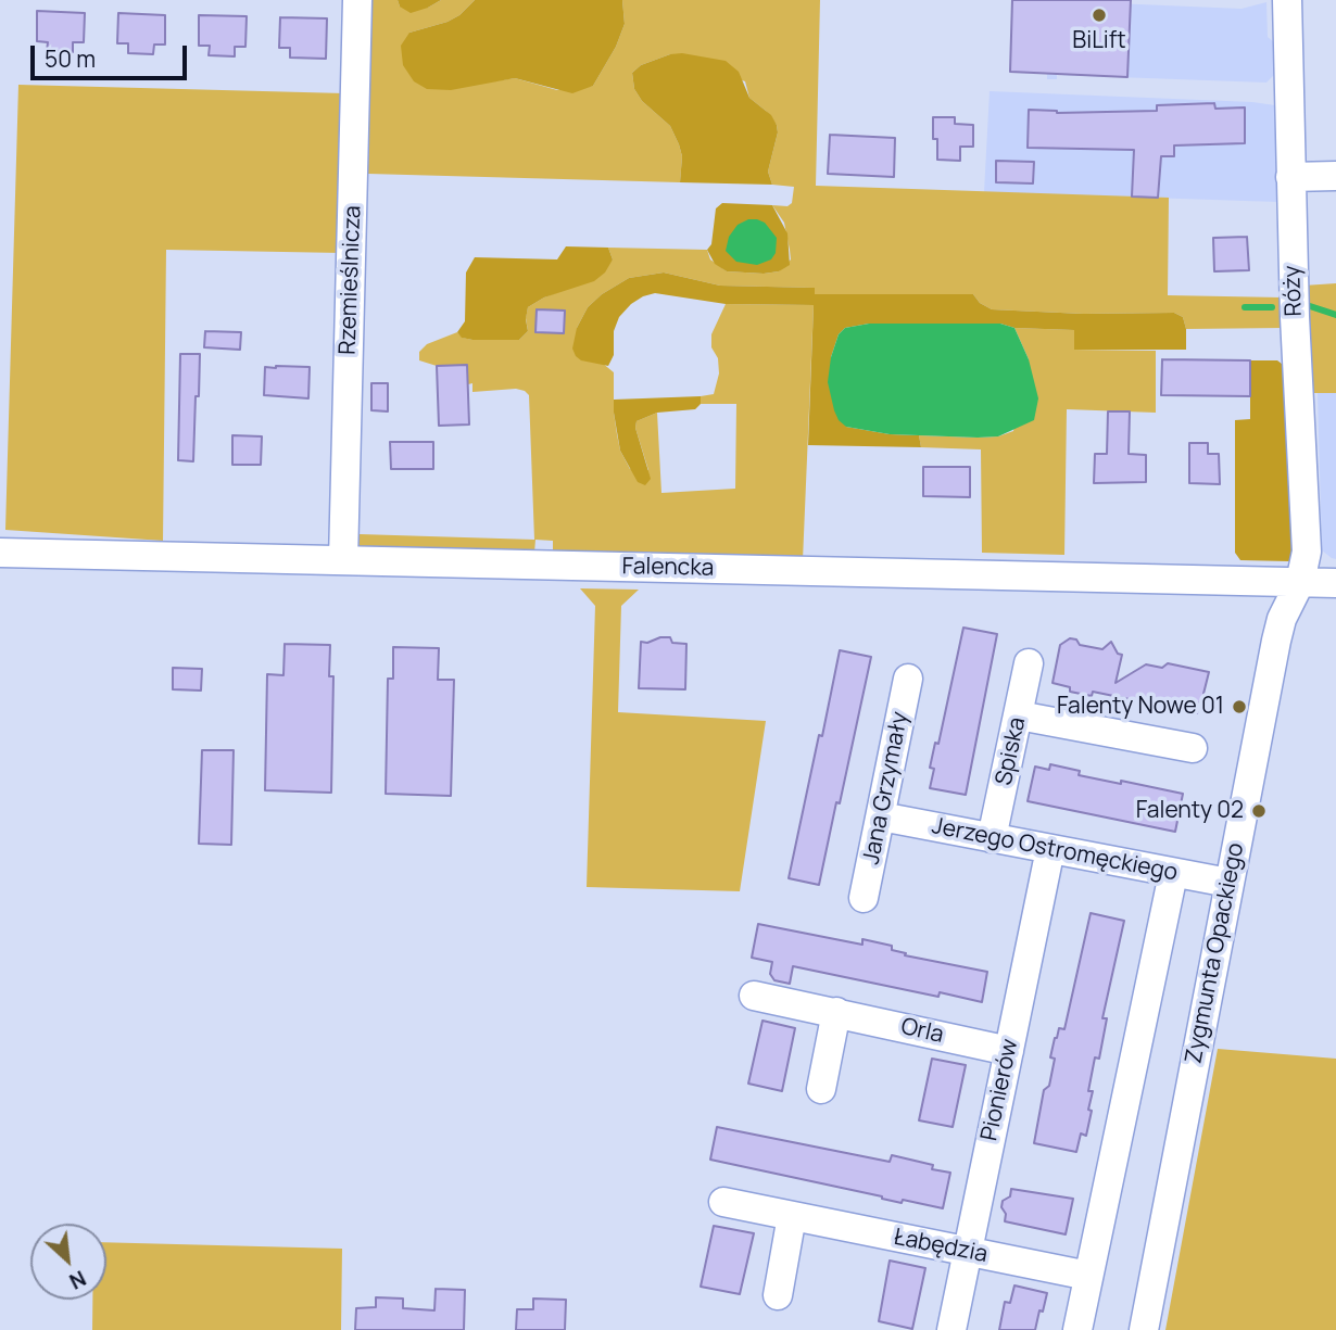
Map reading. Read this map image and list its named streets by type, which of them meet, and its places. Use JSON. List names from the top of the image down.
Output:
{
  "streets": {
    "street": [
      "Rzemieślnicza",
      "Róży",
      "Falencka",
      "Spiska",
      "Jana Grzymały",
      "Jerzego Ostromęckiego",
      "Zygmunta Opackiego",
      "Orla",
      "Pionierów",
      "Łabędzia"
    ]
  },
  "crossings": [
    ["Rzemieślnicza", "Falencka"],
    ["Róży", "Falencka"],
    ["Róży", "Zygmunta Opackiego"],
    ["Falencka", "Zygmunta Opackiego"],
    ["Spiska", "Jerzego Ostromęckiego"],
    ["Jana Grzymały", "Jerzego Ostromęckiego"],
    ["Jerzego Ostromęckiego", "Zygmunta Opackiego"],
    ["Jerzego Ostromęckiego", "Pionierów"],
    ["Orla", "Pionierów"],
    ["Pionierów", "Łabędzia"]
  ],
  "places": ["BiLift", "Falenty Nowe 01", "Falenty 02"],
  "scale_bar": "50 m",
  "north": "bottom right"
}
